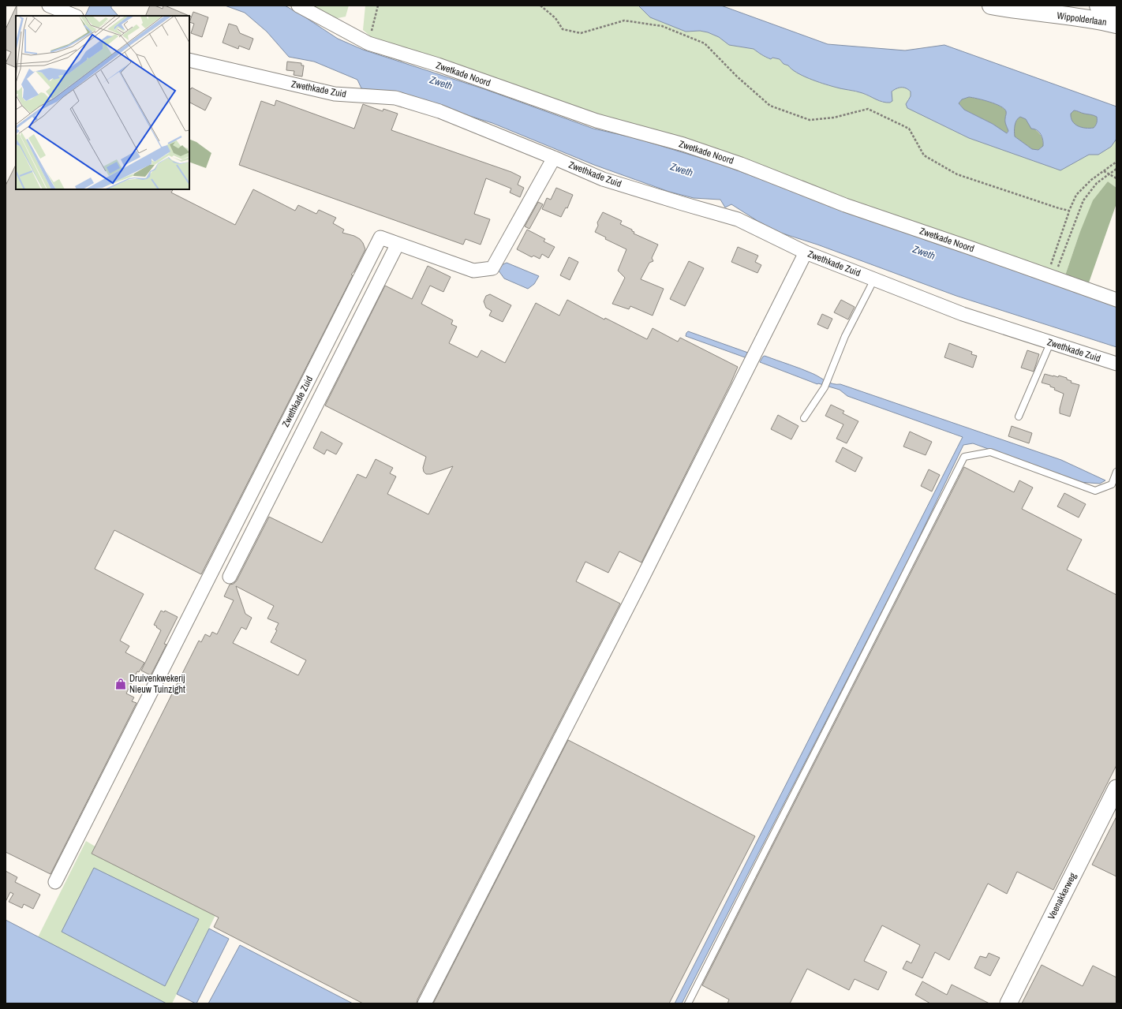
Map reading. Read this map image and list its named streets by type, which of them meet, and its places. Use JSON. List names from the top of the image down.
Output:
{
  "streets": {
    "main road": ["Wippolderlaan"],
    "street": ["Zwetkade Noord", "Zwethkade Zuid", "Veenakkerweg"]
  },
  "water": ["Zweth"],
  "places": {
    "shop": ["Druivenkwekerij Nieuw Tuinzight"]
  }
}
